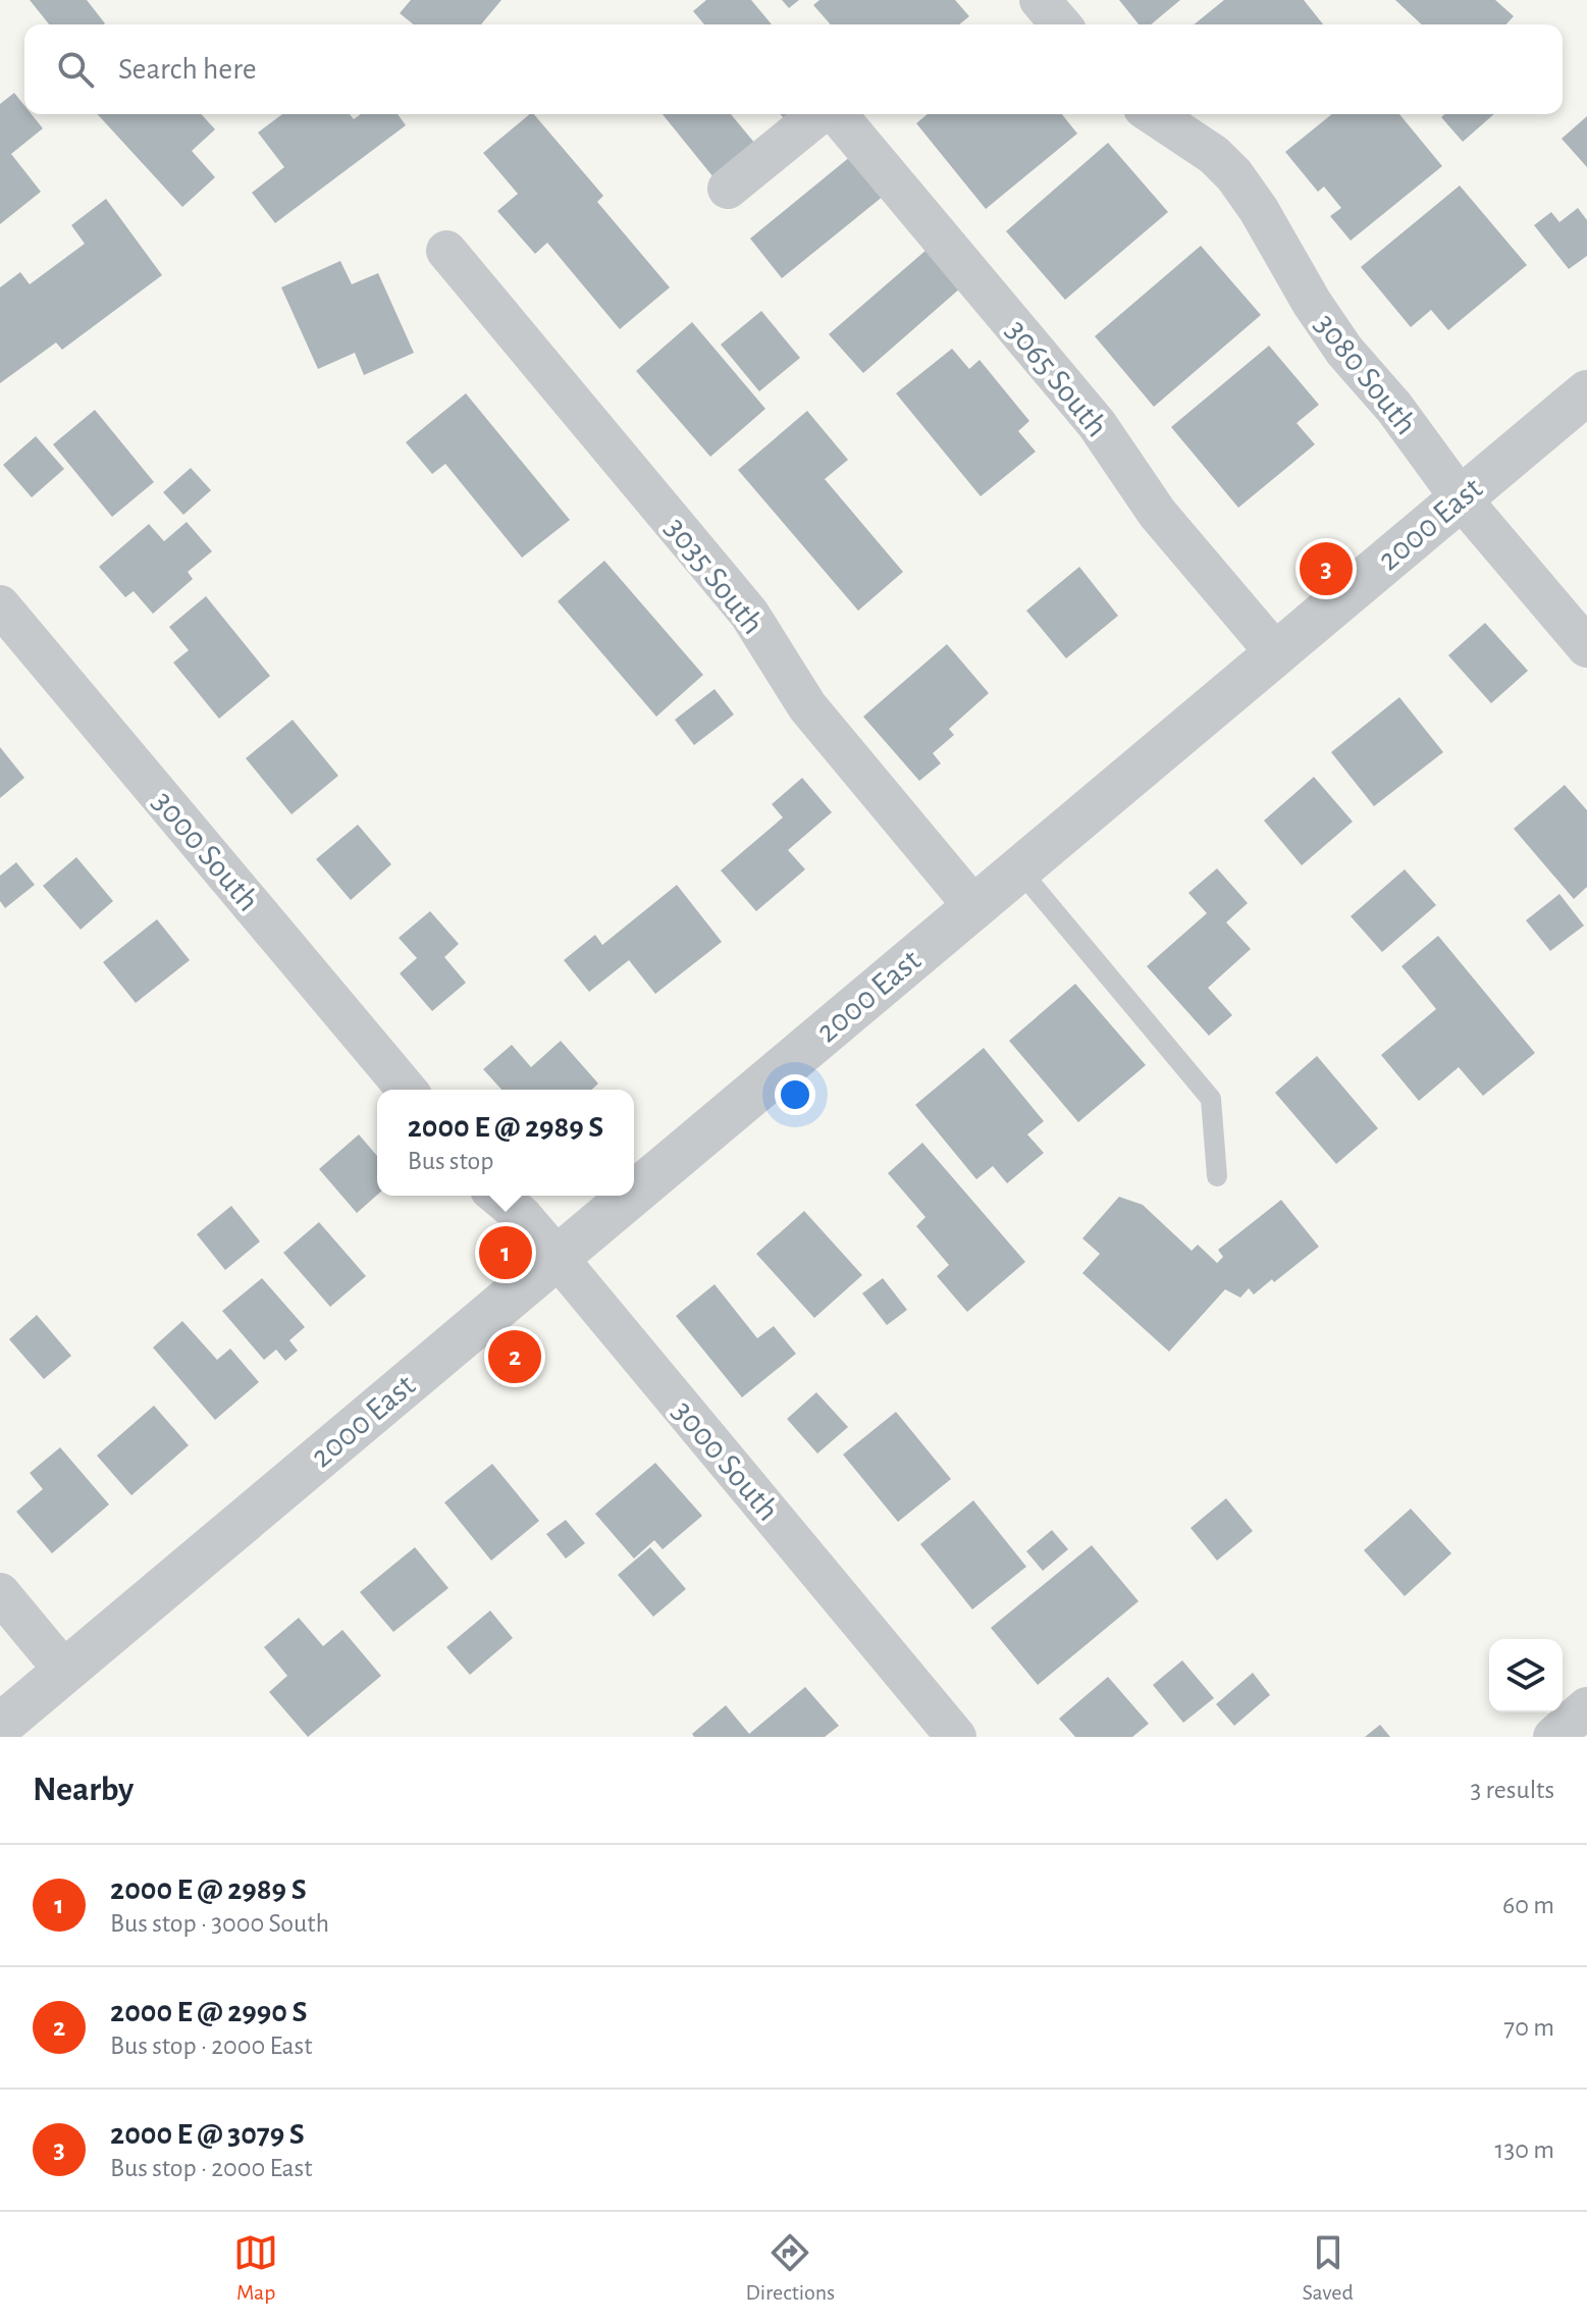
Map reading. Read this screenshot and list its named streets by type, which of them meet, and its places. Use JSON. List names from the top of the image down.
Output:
{
  "streets": {
    "street": [
      "3080 South",
      "3065 South",
      "2000 East",
      "3035 South",
      "3000 South"
    ]
  },
  "crossings": [
    ["3080 South", "2000 East"],
    ["3065 South", "2000 East"],
    ["2000 East", "3035 South"],
    ["2000 East", "3000 South"]
  ],
  "page": {
    "search": "Search here",
    "pins": ["3", "1", "2"],
    "popup": ["2000 E @ 2989 S", "Bus stop"],
    "heading": ["Nearby", "3 results"],
    "list": [
      {
        "mark": "1",
        "name": "2000 E @ 2989 S",
        "note": "Bus stop · 3000 South",
        "value": "60 m"
      },
      {
        "mark": "2",
        "name": "2000 E @ 2990 S",
        "note": "Bus stop · 2000 East",
        "value": "70 m"
      },
      {
        "mark": "3",
        "name": "2000 E @ 3079 S",
        "note": "Bus stop · 2000 East",
        "value": "130 m"
      }
    ],
    "nav": ["Map", "Directions", "Saved"]
  }
}
